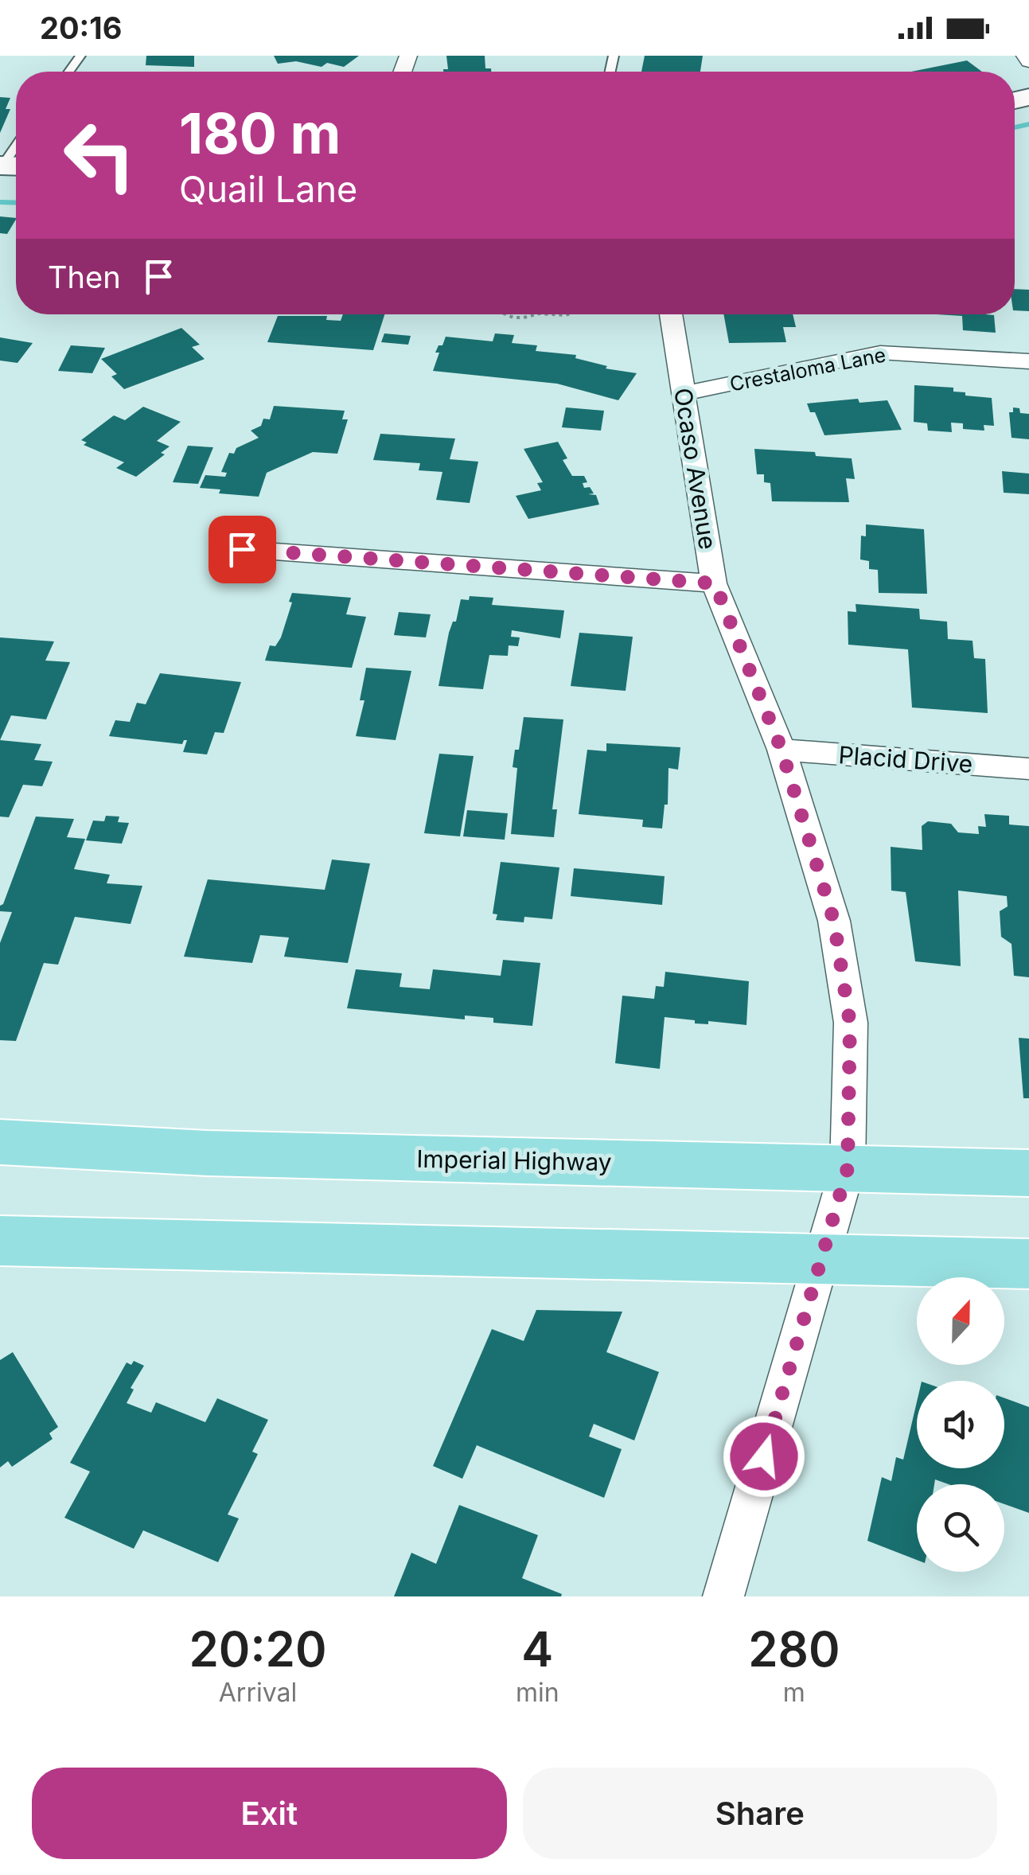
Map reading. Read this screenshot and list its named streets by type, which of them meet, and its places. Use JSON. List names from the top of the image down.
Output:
{
  "streets": {
    "main road": ["Imperial Highway"],
    "street": ["Crestaloma Lane", "Ocaso Avenue", "Placid Drive"]
  },
  "crossings": [
    ["Crestaloma Lane", "Ocaso Avenue"],
    ["Ocaso Avenue", "Placid Drive"],
    ["Ocaso Avenue", "Imperial Highway"]
  ],
  "north": "top",
  "page": {
    "status": "20:16",
    "turn": ["180 m", "Quail Lane"],
    "then": "Then",
    "eta": [
      "20:20",
      "Arrival",
      "4",
      "min",
      "280",
      "m"
    ],
    "buttons": ["Exit", "Share"]
  }
}
